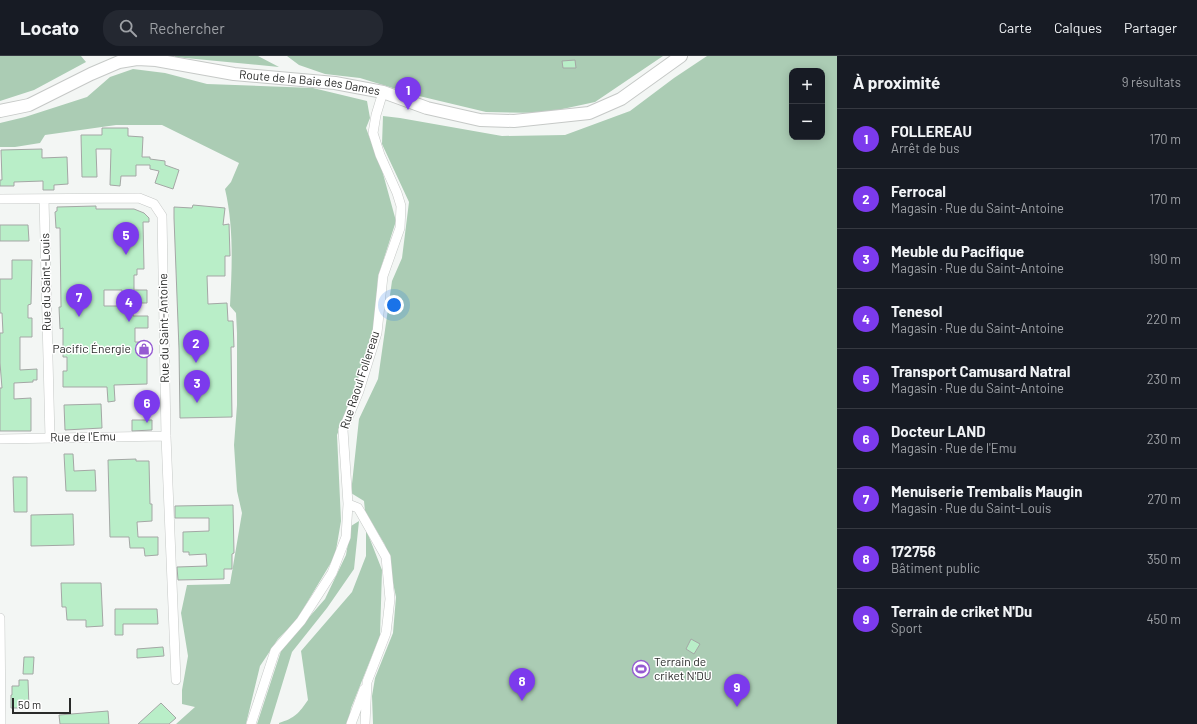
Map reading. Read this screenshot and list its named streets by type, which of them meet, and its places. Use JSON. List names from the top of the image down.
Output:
{
  "streets": {
    "main road": ["Route de la Baie des Dames"],
    "street": [
      "Rue du Saint-Louis",
      "Rue du Saint-Antoine",
      "Rue Raoul Follereau",
      "Rue de l'Emu"
    ]
  },
  "crossings": [
    ["Route de la Baie des Dames", "Rue Raoul Follereau"],
    ["Rue du Saint-Louis", "Rue du Saint-Antoine"],
    ["Rue du Saint-Louis", "Rue de l'Emu"],
    ["Rue du Saint-Antoine", "Rue de l'Emu"]
  ],
  "places": {
    "shop": ["Pacific Énergie"],
    "sports": ["Terrain de criket N'DU"]
  },
  "scale_bar": "50 m",
  "page": {
    "header": "Locato",
    "search": "Rechercher",
    "nav": ["Carte", "Calques", "Partager"],
    "heading": ["À proximité", "9 résultats"],
    "map_buttons": ["+", "−"],
    "pins": [
      "1",
      "5",
      "7",
      "4",
      "2",
      "3",
      "6",
      "8",
      "9"
    ],
    "list": [
      {
        "mark": "1",
        "name": "FOLLEREAU",
        "note": "Arrêt de bus",
        "value": "170 m"
      },
      {
        "mark": "2",
        "name": "Ferrocal",
        "note": "Magasin · Rue du Saint-Antoine",
        "value": "170 m"
      },
      {
        "mark": "3",
        "name": "Meuble du Pacifique",
        "note": "Magasin · Rue du Saint-Antoine",
        "value": "190 m"
      },
      {
        "mark": "4",
        "name": "Tenesol",
        "note": "Magasin · Rue du Saint-Antoine",
        "value": "220 m"
      },
      {
        "mark": "5",
        "name": "Transport Camusard Natral",
        "note": "Magasin · Rue du Saint-Antoine",
        "value": "230 m"
      },
      {
        "mark": "6",
        "name": "Docteur LAND",
        "note": "Magasin · Rue de l'Emu",
        "value": "230 m"
      },
      {
        "mark": "7",
        "name": "Menuiserie Trembalis Maugin",
        "note": "Magasin · Rue du Saint-Louis",
        "value": "270 m"
      },
      {
        "mark": "8",
        "name": "172756",
        "note": "Bâtiment public",
        "value": "350 m"
      },
      {
        "mark": "9",
        "name": "Terrain de criket N'Du",
        "note": "Sport",
        "value": "450 m"
      }
    ],
    "scale": "50 m"
  }
}
